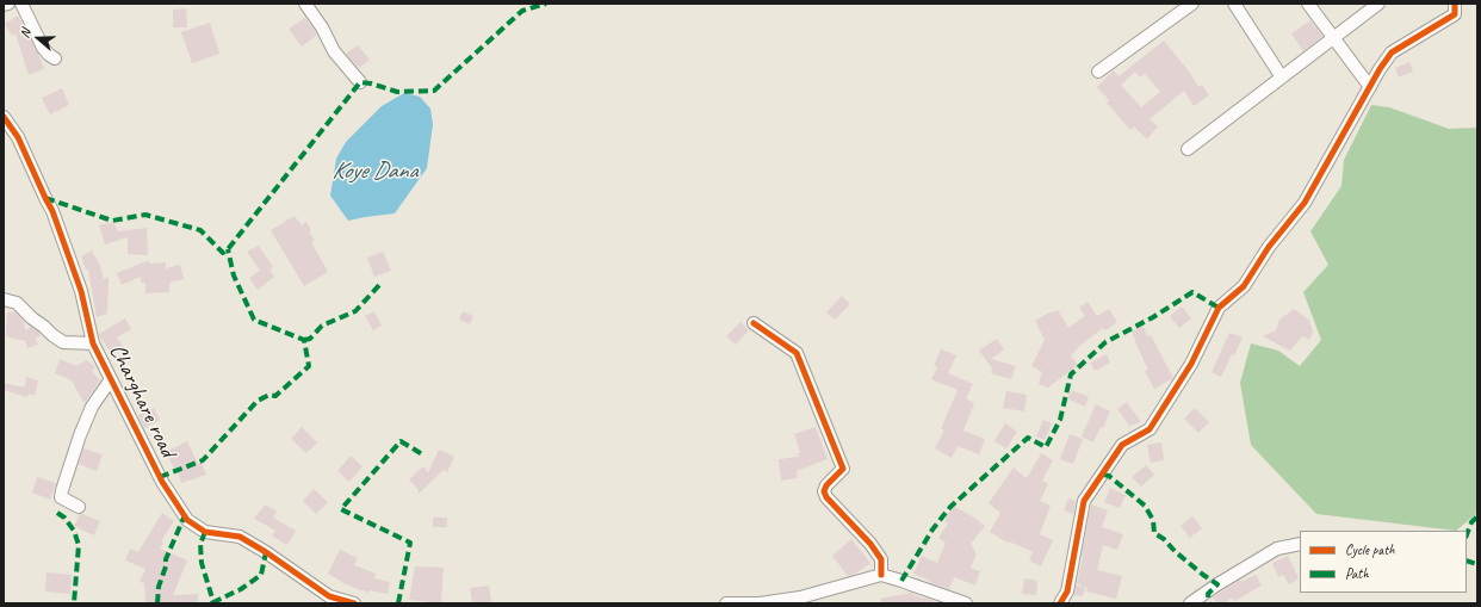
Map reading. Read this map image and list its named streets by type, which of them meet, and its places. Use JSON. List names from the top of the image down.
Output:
{
  "streets": {
    "street": ["Charghare road"]
  },
  "water": ["Koye Dana"],
  "legend": ["Cycle path", "Path"],
  "north": "left"
}
